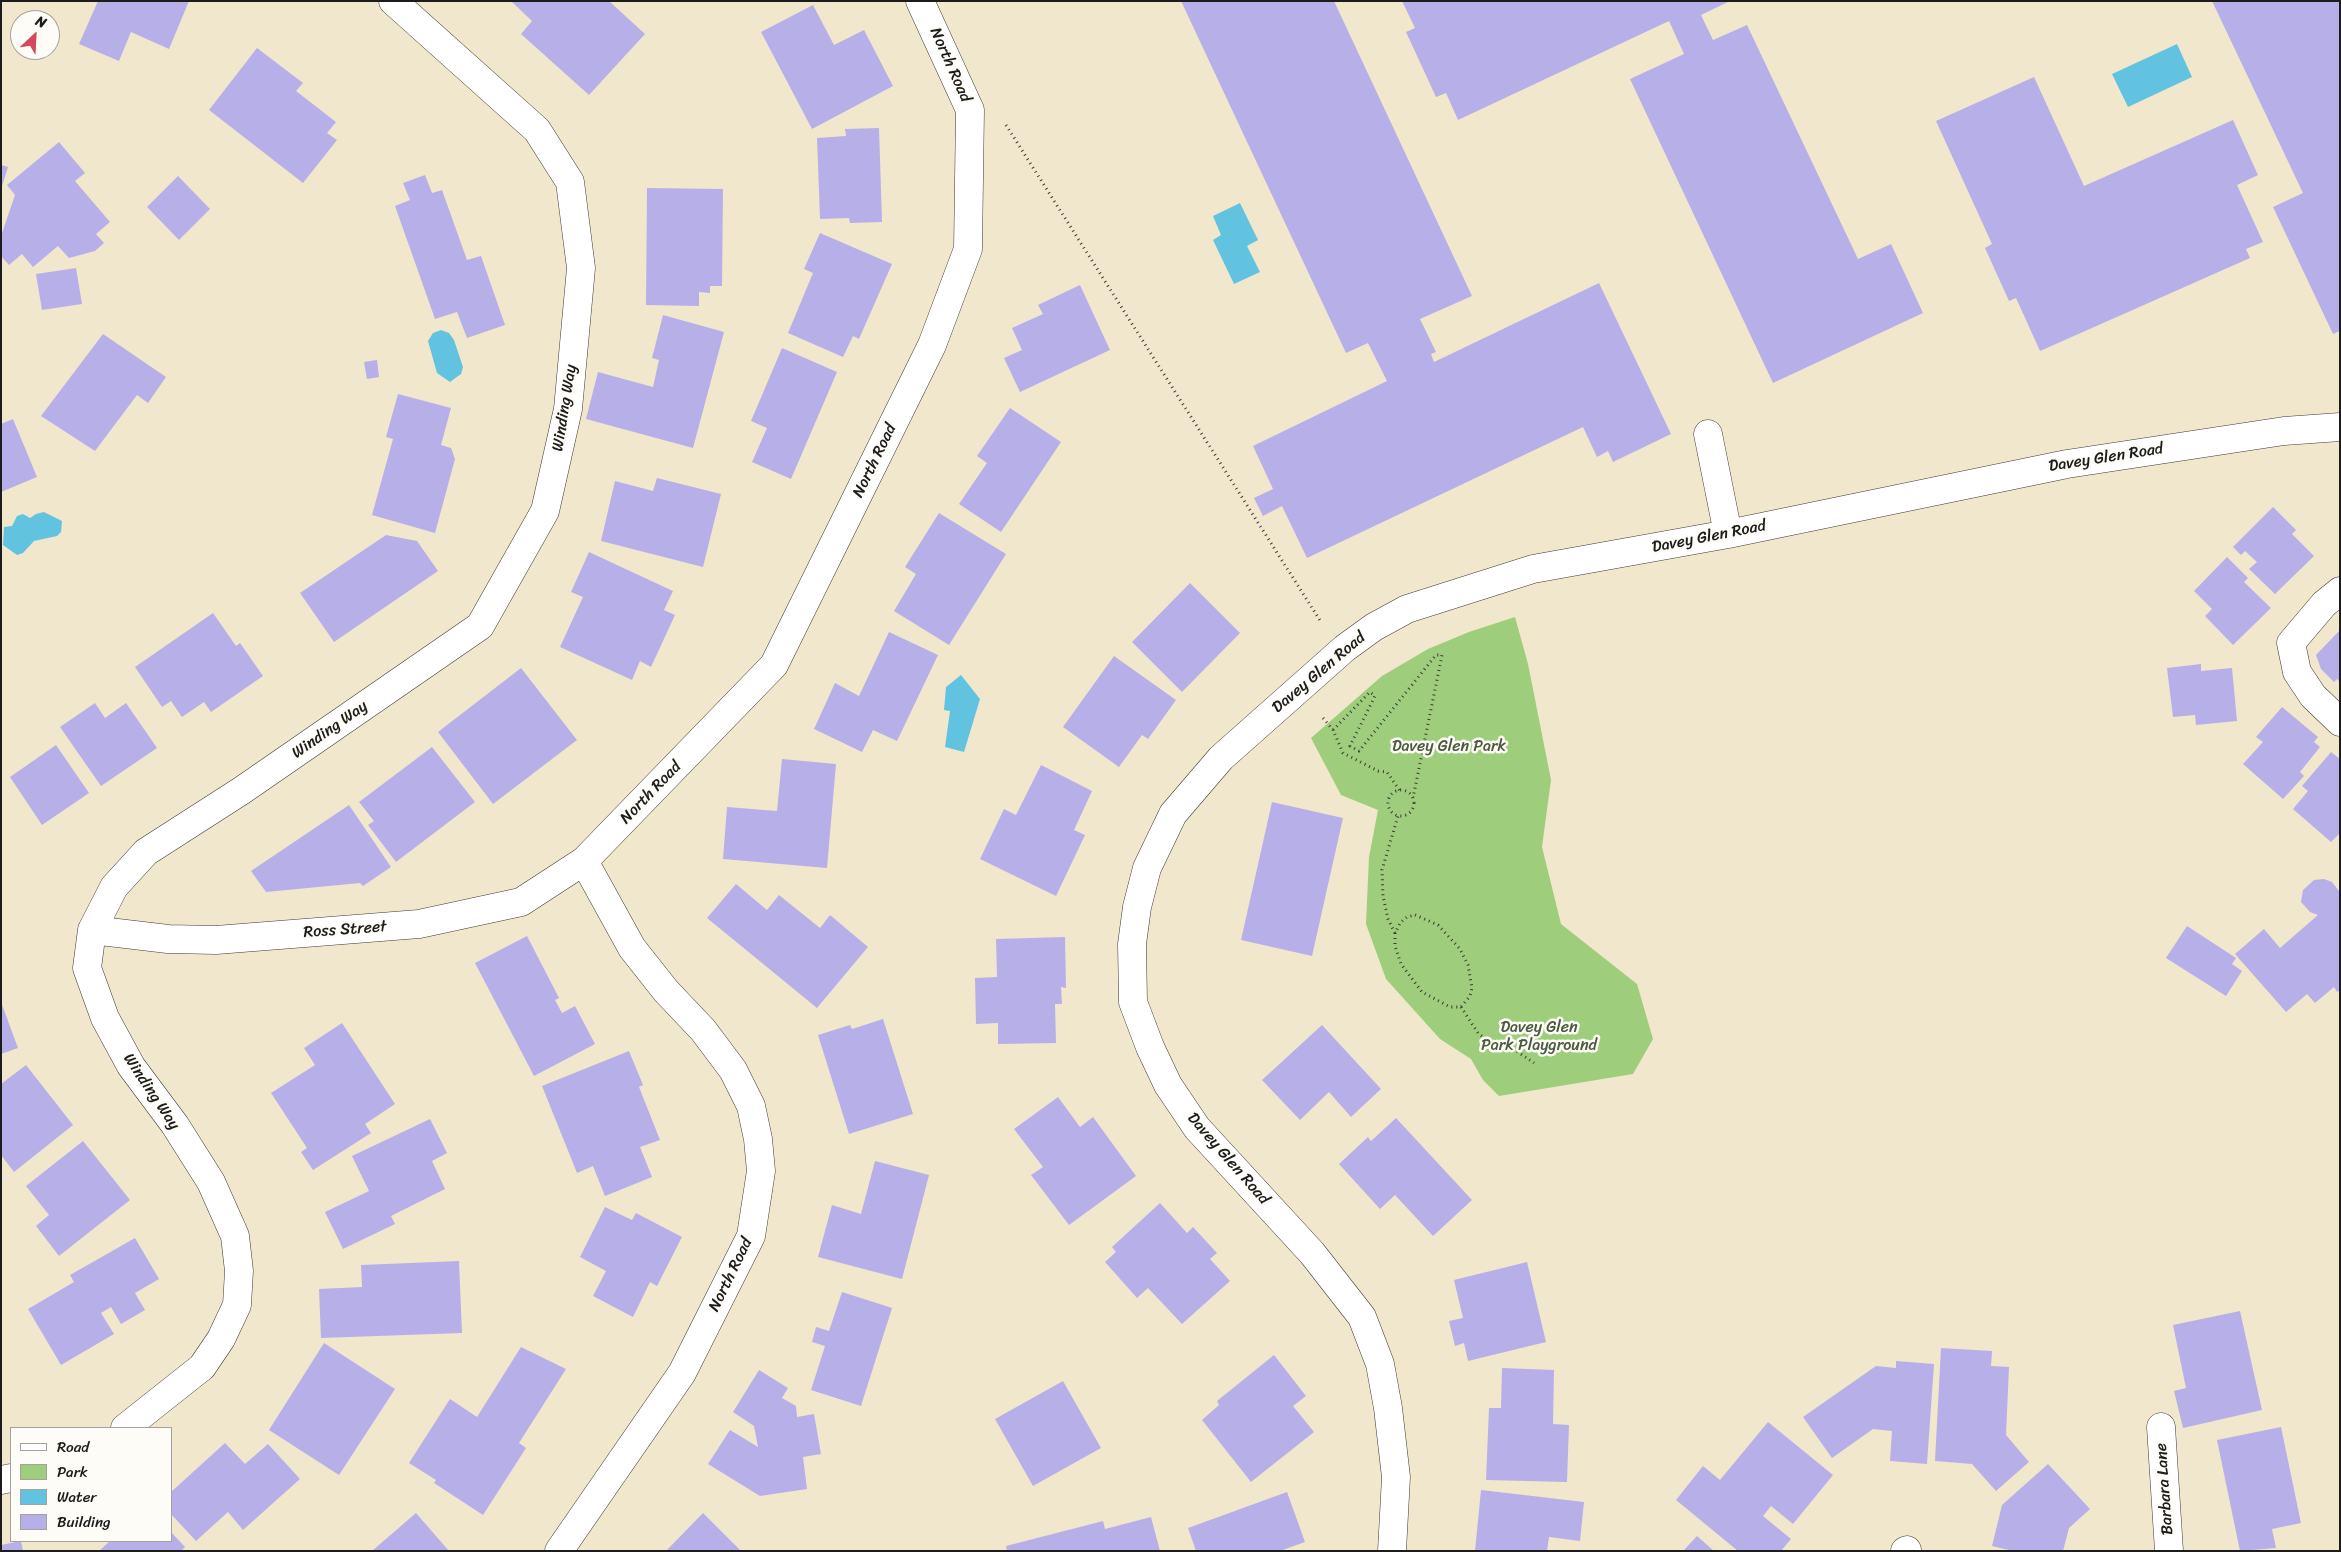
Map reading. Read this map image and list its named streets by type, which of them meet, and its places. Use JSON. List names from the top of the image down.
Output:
{
  "streets": {
    "street": [
      "North Road",
      "Winding Way",
      "Davey Glen Road",
      "Ross Street",
      "Barbara Lane"
    ]
  },
  "crossings": [
    ["North Road", "Ross Street"],
    ["Winding Way", "Ross Street"]
  ],
  "parks": ["Davey Glen Park", "Davey Glen Park Playground"],
  "legend": [
    "Road",
    "Park",
    "Water",
    "Building"
  ],
  "north": "top right"
}
